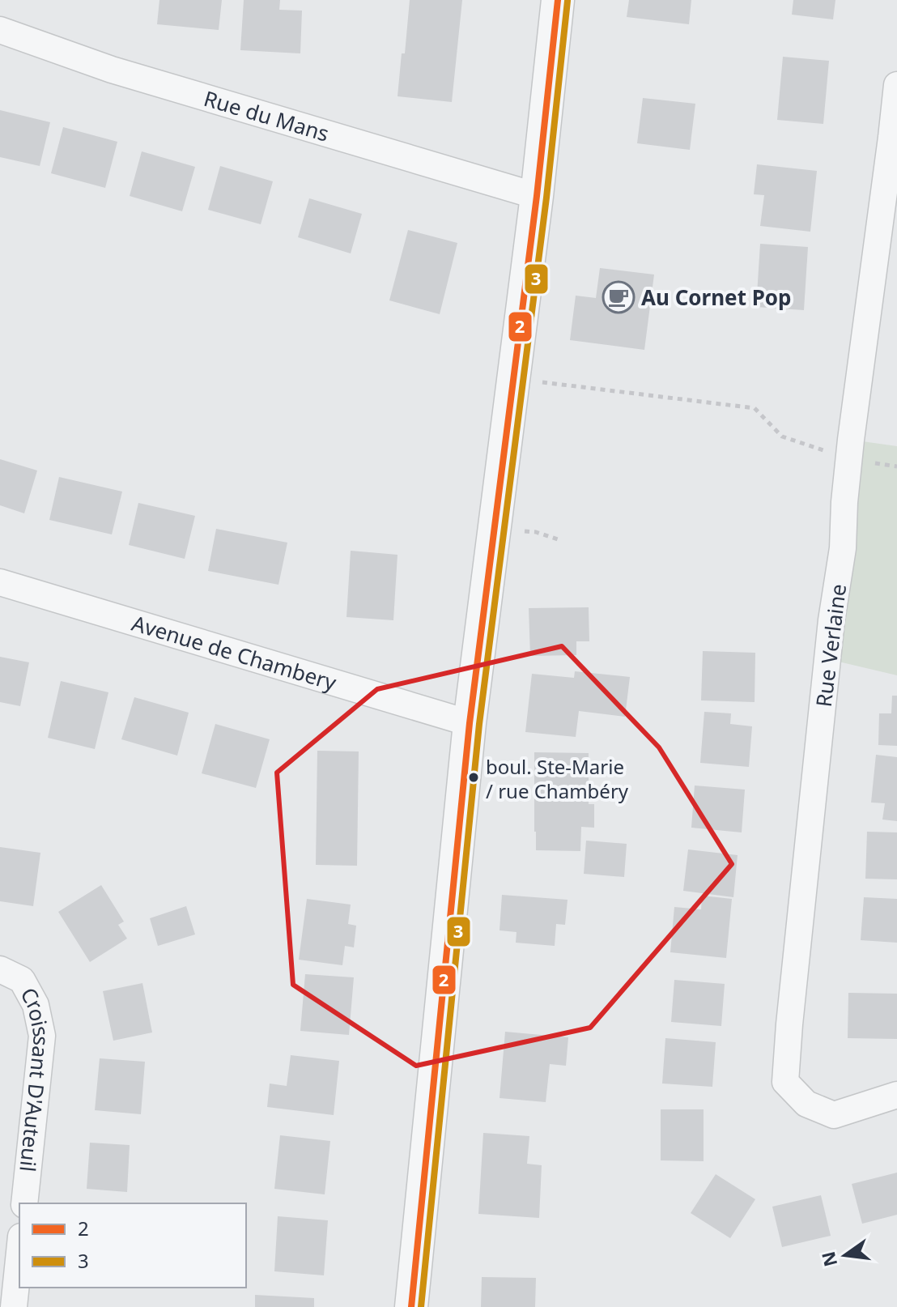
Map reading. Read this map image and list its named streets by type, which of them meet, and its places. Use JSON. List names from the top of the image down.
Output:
{
  "streets": {
    "street": [
      "Rue du Mans",
      "Rue Verlaine",
      "Avenue de Chambery",
      "Croissant D'Auteuil"
    ]
  },
  "places": {
    "cafe": ["Au Cornet Pop"],
    "other": ["boul. Ste-Marie / rue Chambéry"]
  },
  "lines": ["transit line 2", "transit line 3"],
  "legend": ["2", "3"],
  "north": "left"
}
